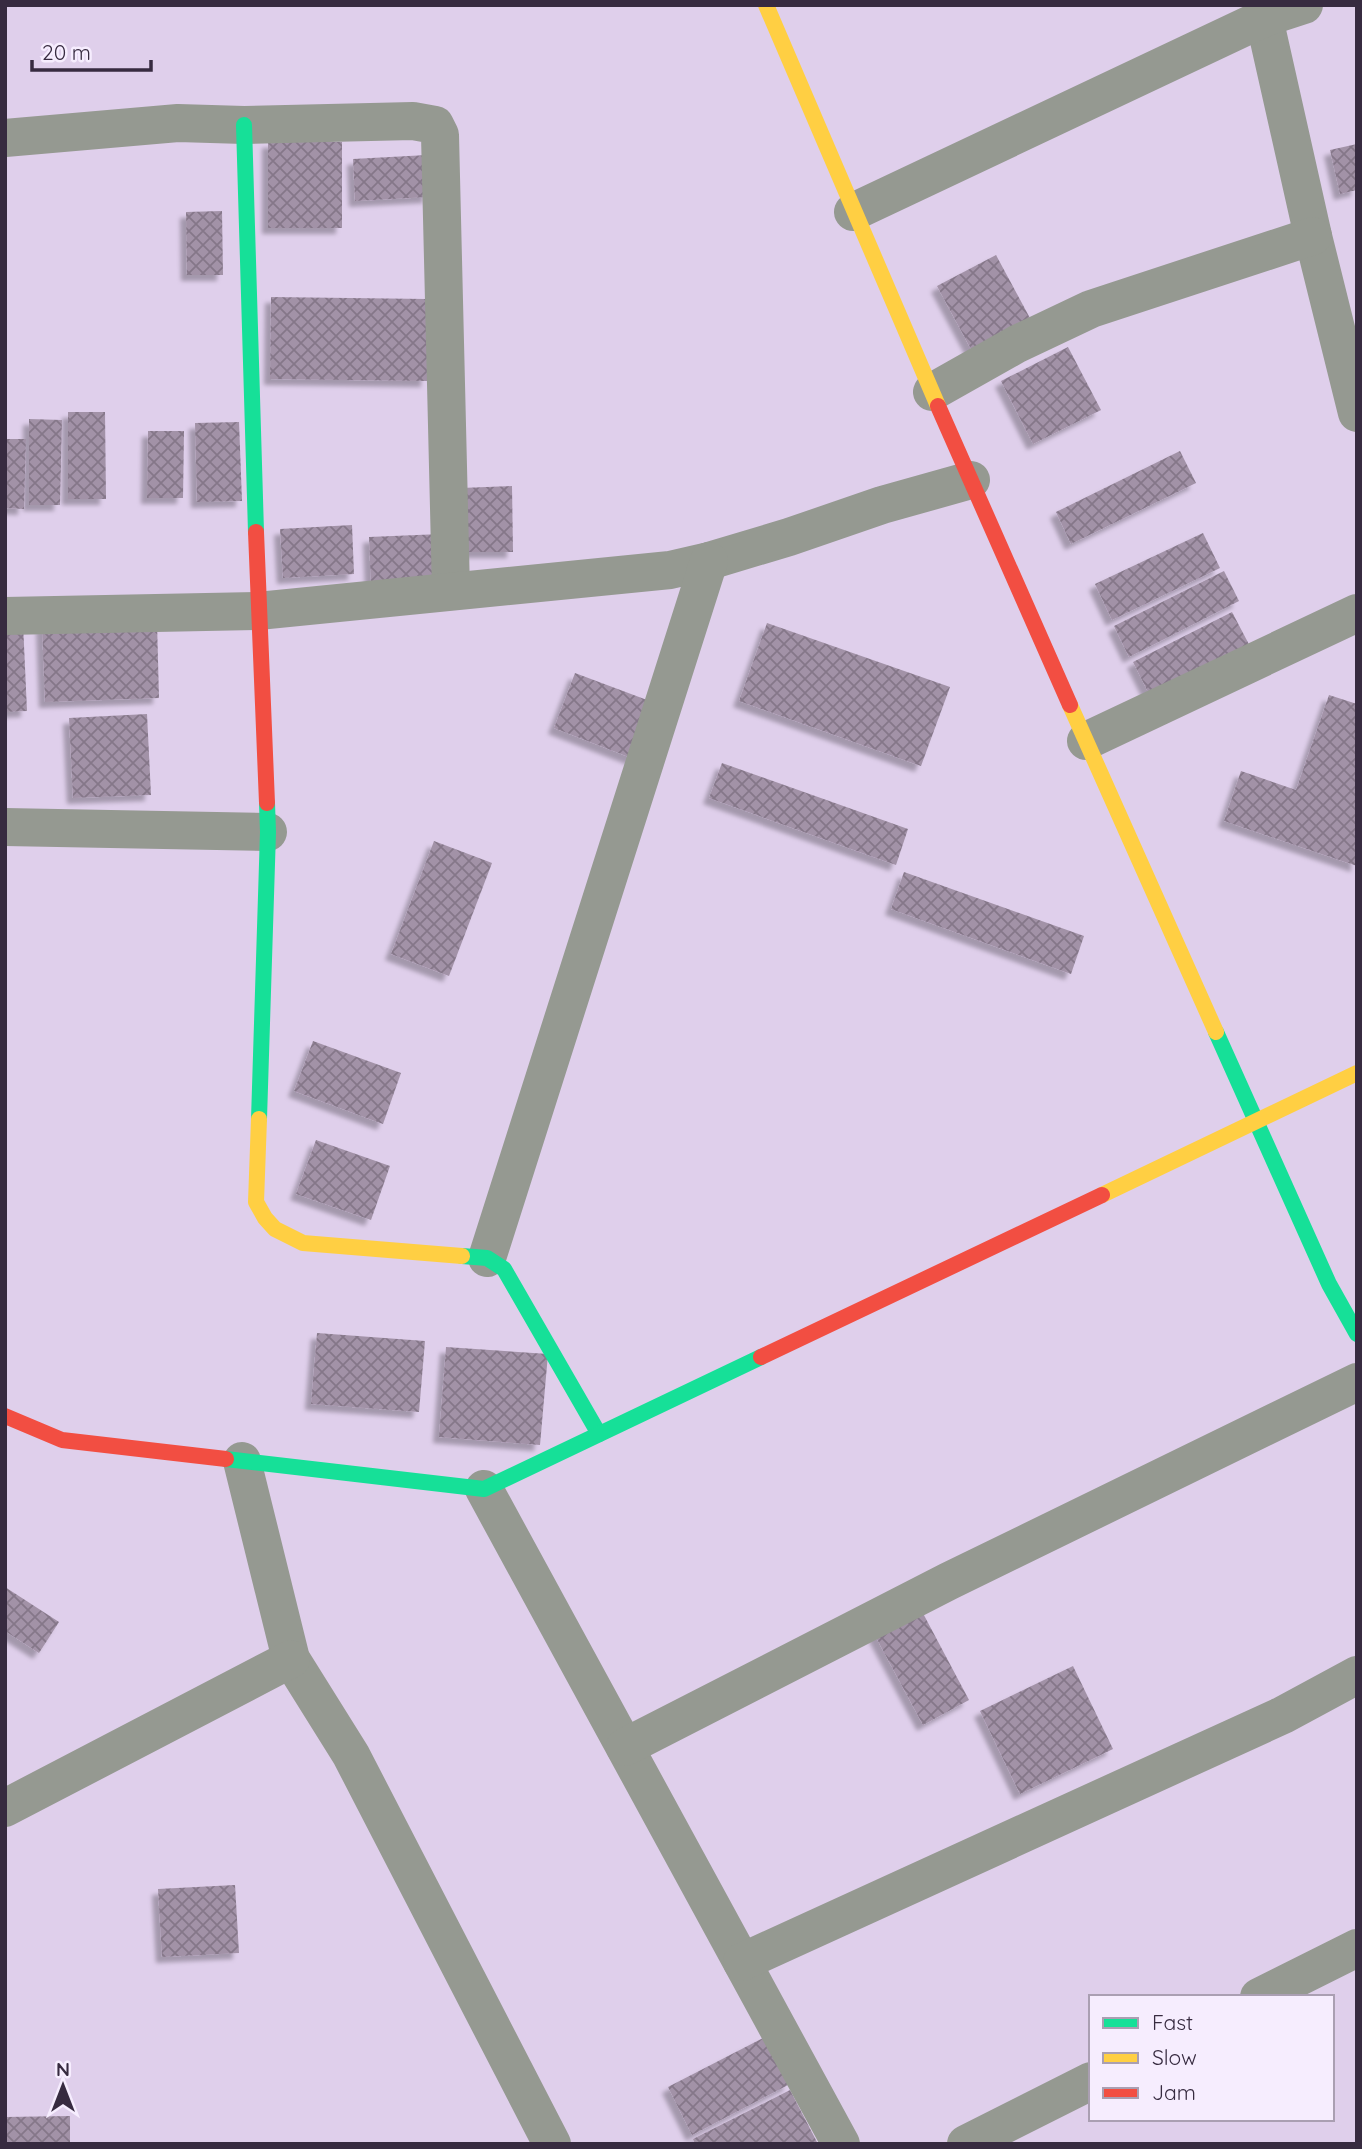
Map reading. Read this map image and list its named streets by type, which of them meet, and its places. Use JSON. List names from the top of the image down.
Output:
{
  "legend": ["Fast", "Slow", "Jam"],
  "scale_bar": "20 m",
  "north": "top"
}
